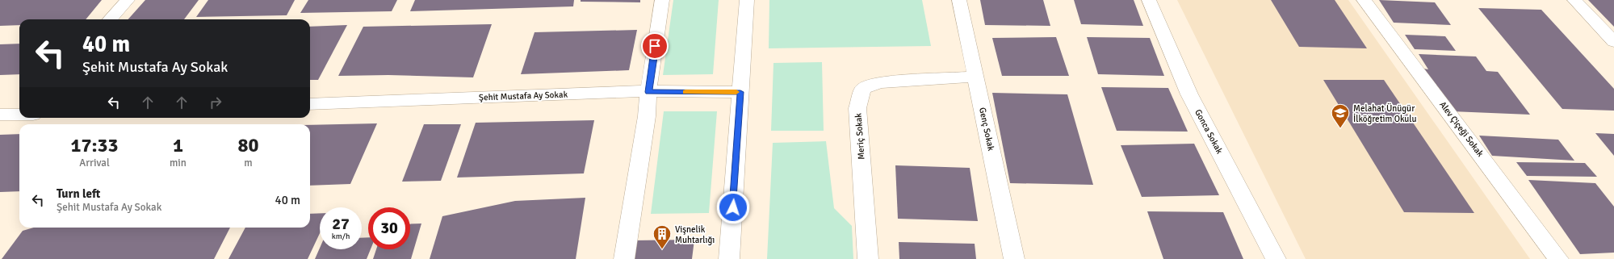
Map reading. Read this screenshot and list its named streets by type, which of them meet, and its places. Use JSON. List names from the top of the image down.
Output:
{
  "streets": {
    "street": [
      "Şehit Mustafa Ay Sokak",
      "Genç Sokak",
      "Alev Çiçeği Sokak",
      "Gonca Sokak",
      "Meriç Sokak"
    ]
  },
  "crossings": [
    ["Genç Sokak", "Meriç Sokak"]
  ],
  "places": {
    "school or university": ["Melahat Ünügür İlköğretim Okulu"],
    "building": ["Vişnelik Muhtarlığı"]
  },
  "page": {
    "turn": ["40 m", "Şehit Mustafa Ay Sokak"],
    "eta": [
      "17:33",
      "Arrival",
      "1",
      "min",
      "80",
      "m"
    ],
    "list": [
      {
        "name": "Turn left",
        "note": "Şehit Mustafa Ay Sokak",
        "value": "40 m"
      }
    ],
    "speed": "27 km/h",
    "limit": "30"
  }
}
